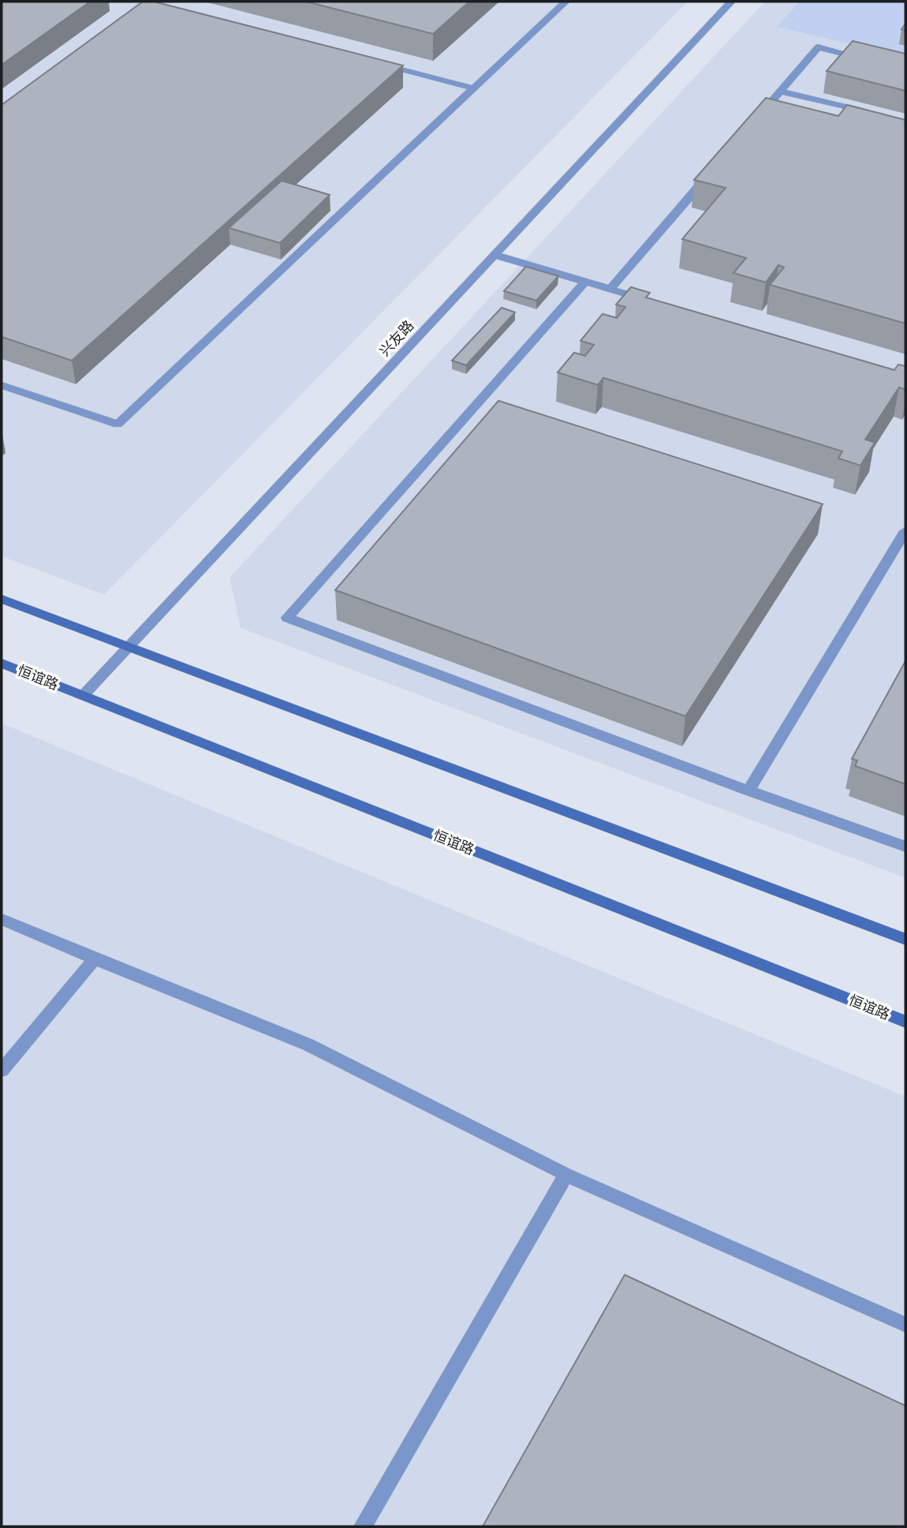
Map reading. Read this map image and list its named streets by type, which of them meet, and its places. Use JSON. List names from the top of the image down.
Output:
{
  "streets": {
    "main road": ["恒谊路"],
    "street": ["兴友路"]
  },
  "crossings": [
    ["兴友路", "恒谊路"]
  ]
}
